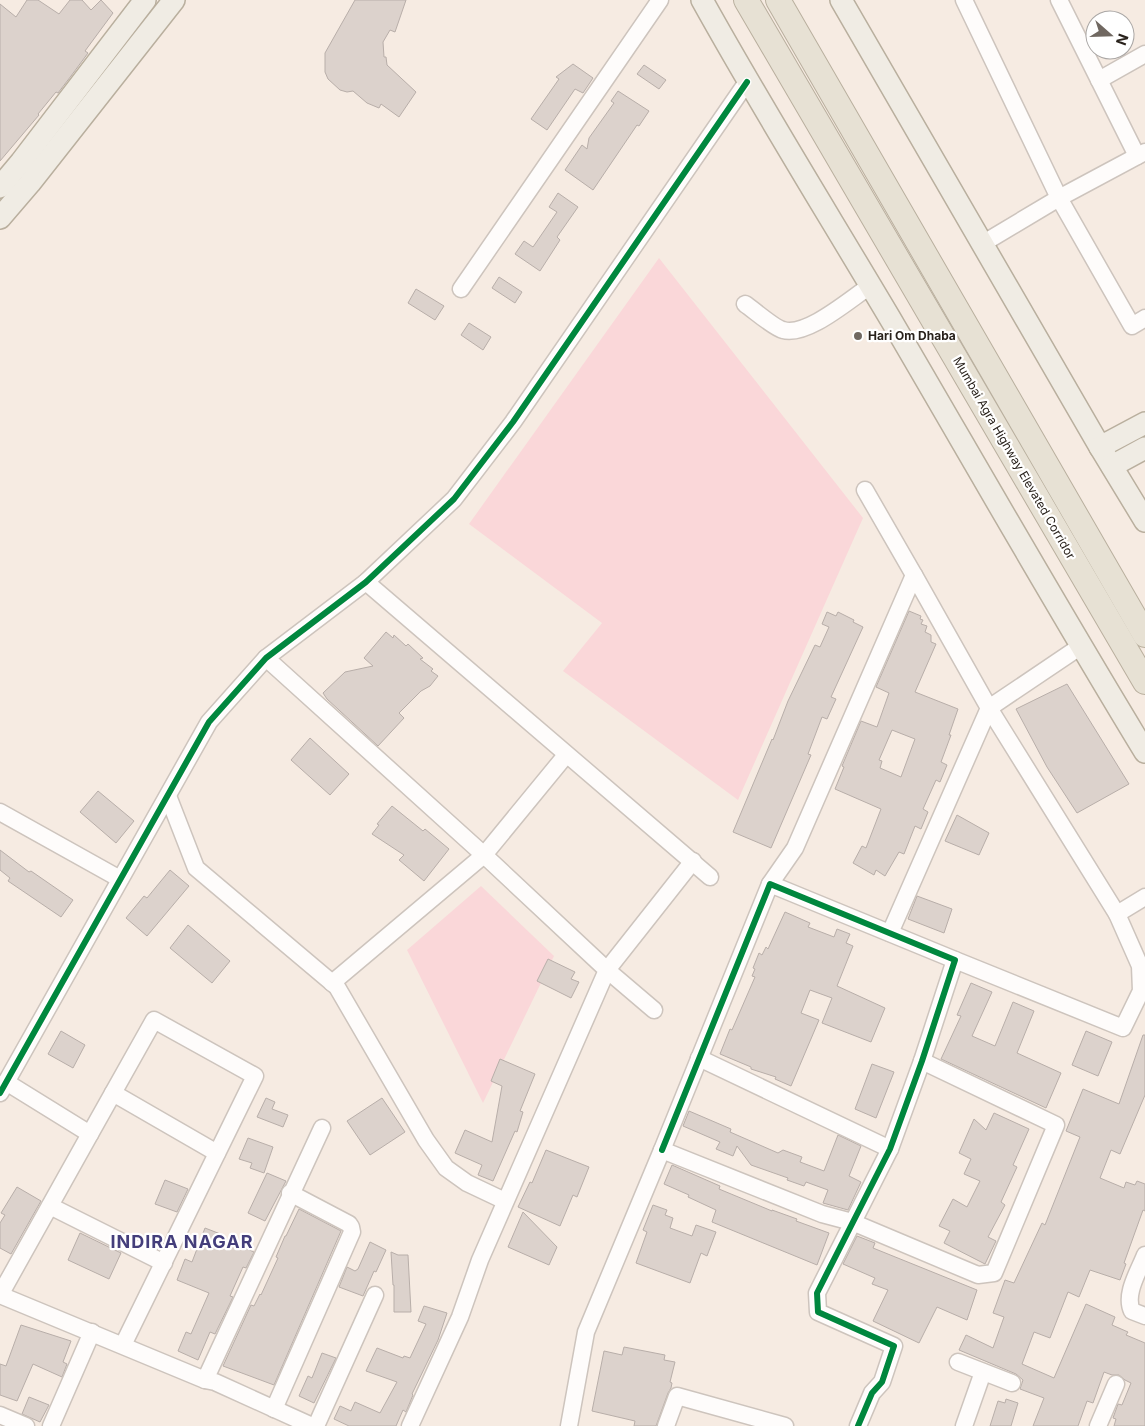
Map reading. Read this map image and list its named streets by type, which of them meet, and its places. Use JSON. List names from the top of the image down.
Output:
{
  "streets": {
    "highway": ["Mumbai Agra Highway Elevated Corridor"]
  },
  "districts": ["INDIRA NAGAR"],
  "places": ["Hari Om Dhaba"],
  "north": "right"
}
